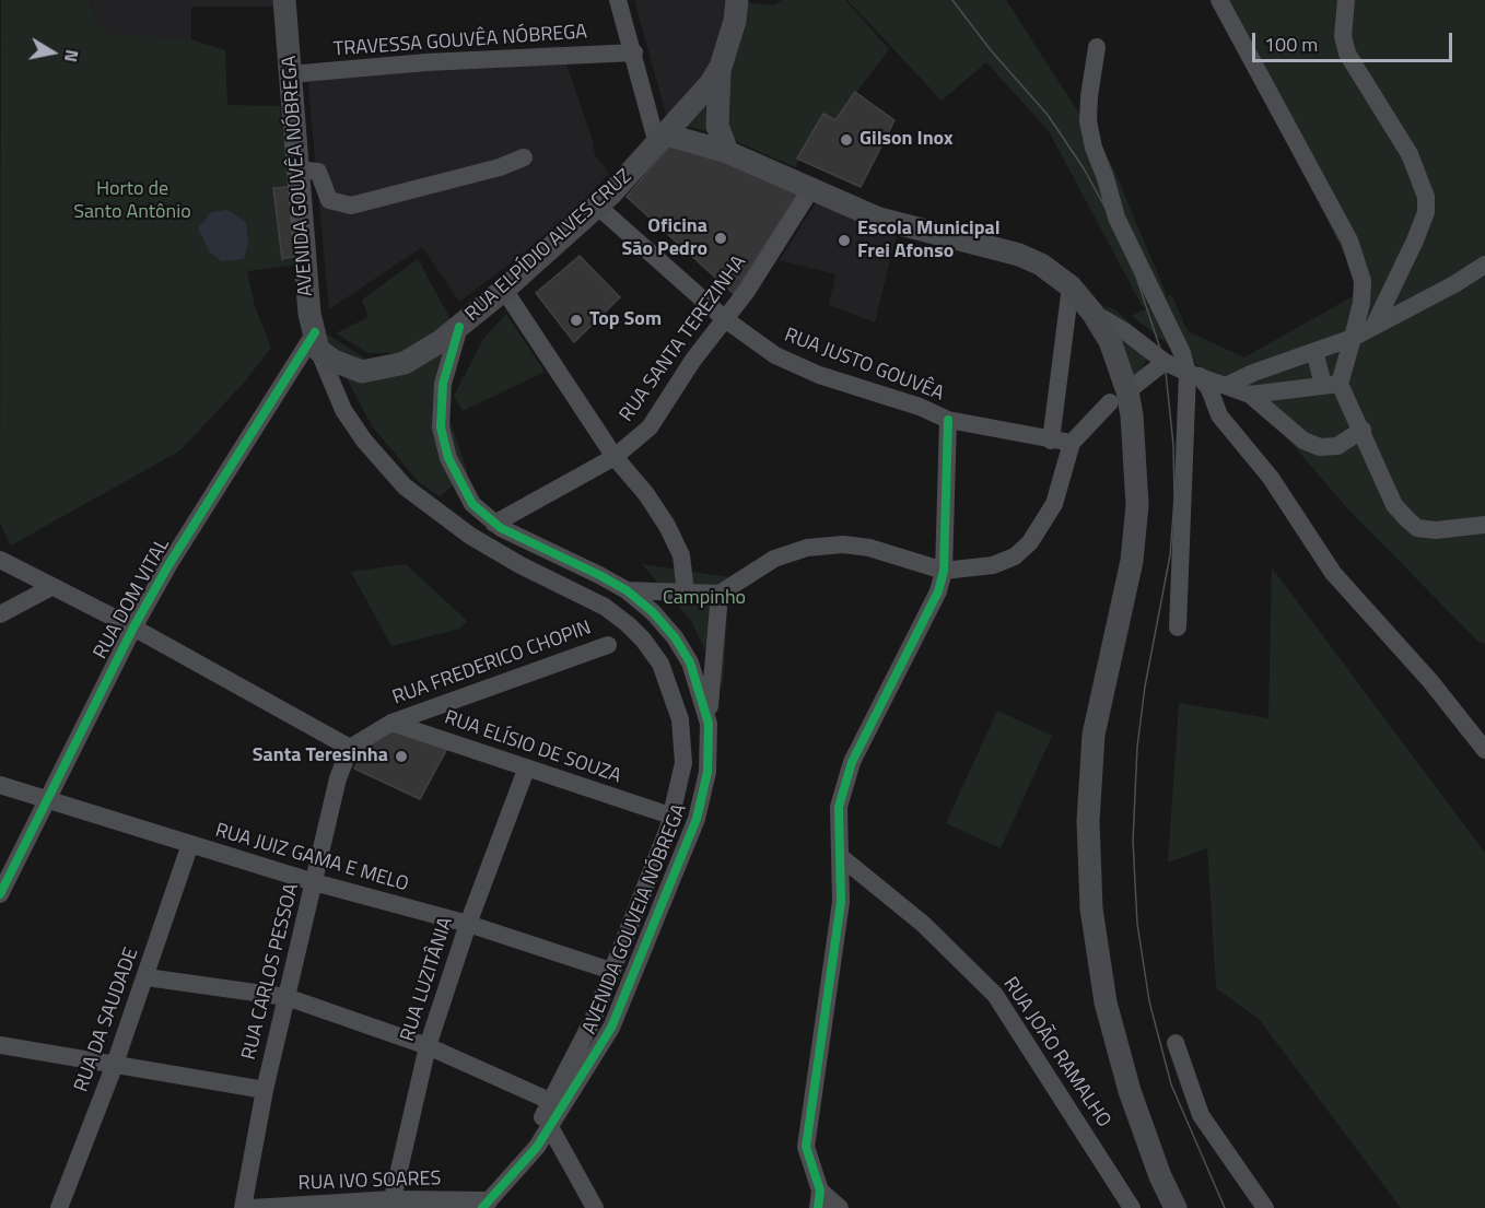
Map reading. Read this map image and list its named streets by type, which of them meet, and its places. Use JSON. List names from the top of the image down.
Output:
{
  "streets": {
    "main road": ["AVENIDA GOUVÊA NÓBREGA", "RUA ELPÍDIO ALVES CRUZ"],
    "street": [
      "TRAVESSA GOUVÊA NÓBREGA",
      "RUA SANTA TEREZINHA",
      "RUA JUSTO GOUVÊA",
      "RUA DOM VITAL",
      "RUA FREDERICO CHOPIN",
      "RUA ELÍSIO DE SOUZA",
      "RUA JUIZ GAMA E MELO",
      "AVENIDA GOUVEIA NÓBREGA",
      "RUA CARLOS PESSOA",
      "RUA LUZITÂNIA",
      "RUA DA SAUDADE",
      "RUA JOÃO RAMALHO",
      "RUA IVO SOARES"
    ]
  },
  "crossings": [
    ["TRAVESSA GOUVÊA NÓBREGA", "AVENIDA GOUVÊA NÓBREGA"],
    ["AVENIDA GOUVÊA NÓBREGA", "RUA DOM VITAL"],
    ["AVENIDA GOUVÊA NÓBREGA", "AVENIDA GOUVEIA NÓBREGA"],
    ["RUA ELPÍDIO ALVES CRUZ", "RUA JUSTO GOUVÊA"],
    ["RUA ELPÍDIO ALVES CRUZ", "AVENIDA GOUVEIA NÓBREGA"],
    ["RUA SANTA TEREZINHA", "RUA JUSTO GOUVÊA"],
    ["RUA SANTA TEREZINHA", "AVENIDA GOUVEIA NÓBREGA"],
    ["RUA DOM VITAL", "RUA JUIZ GAMA E MELO"],
    ["RUA DOM VITAL", "AVENIDA GOUVEIA NÓBREGA"],
    ["RUA FREDERICO CHOPIN", "RUA ELÍSIO DE SOUZA"],
    ["RUA FREDERICO CHOPIN", "RUA CARLOS PESSOA"],
    ["RUA ELÍSIO DE SOUZA", "RUA LUZITÂNIA"],
    ["RUA JUIZ GAMA E MELO", "AVENIDA GOUVEIA NÓBREGA"],
    ["RUA JUIZ GAMA E MELO", "RUA CARLOS PESSOA"],
    ["RUA JUIZ GAMA E MELO", "RUA LUZITÂNIA"],
    ["RUA JUIZ GAMA E MELO", "RUA DA SAUDADE"],
    ["AVENIDA GOUVEIA NÓBREGA", "RUA IVO SOARES"],
    ["RUA LUZITÂNIA", "RUA IVO SOARES"]
  ],
  "parks": ["Horto de Santo Antônio", "Campinho"],
  "places": [
    "Gilson Inox",
    "Oficina São Pedro",
    "Escola Municipal Frei Afonso",
    "Top Som",
    "Santa Teresinha"
  ],
  "scale_bar": "100 m",
  "north": "right"
}
